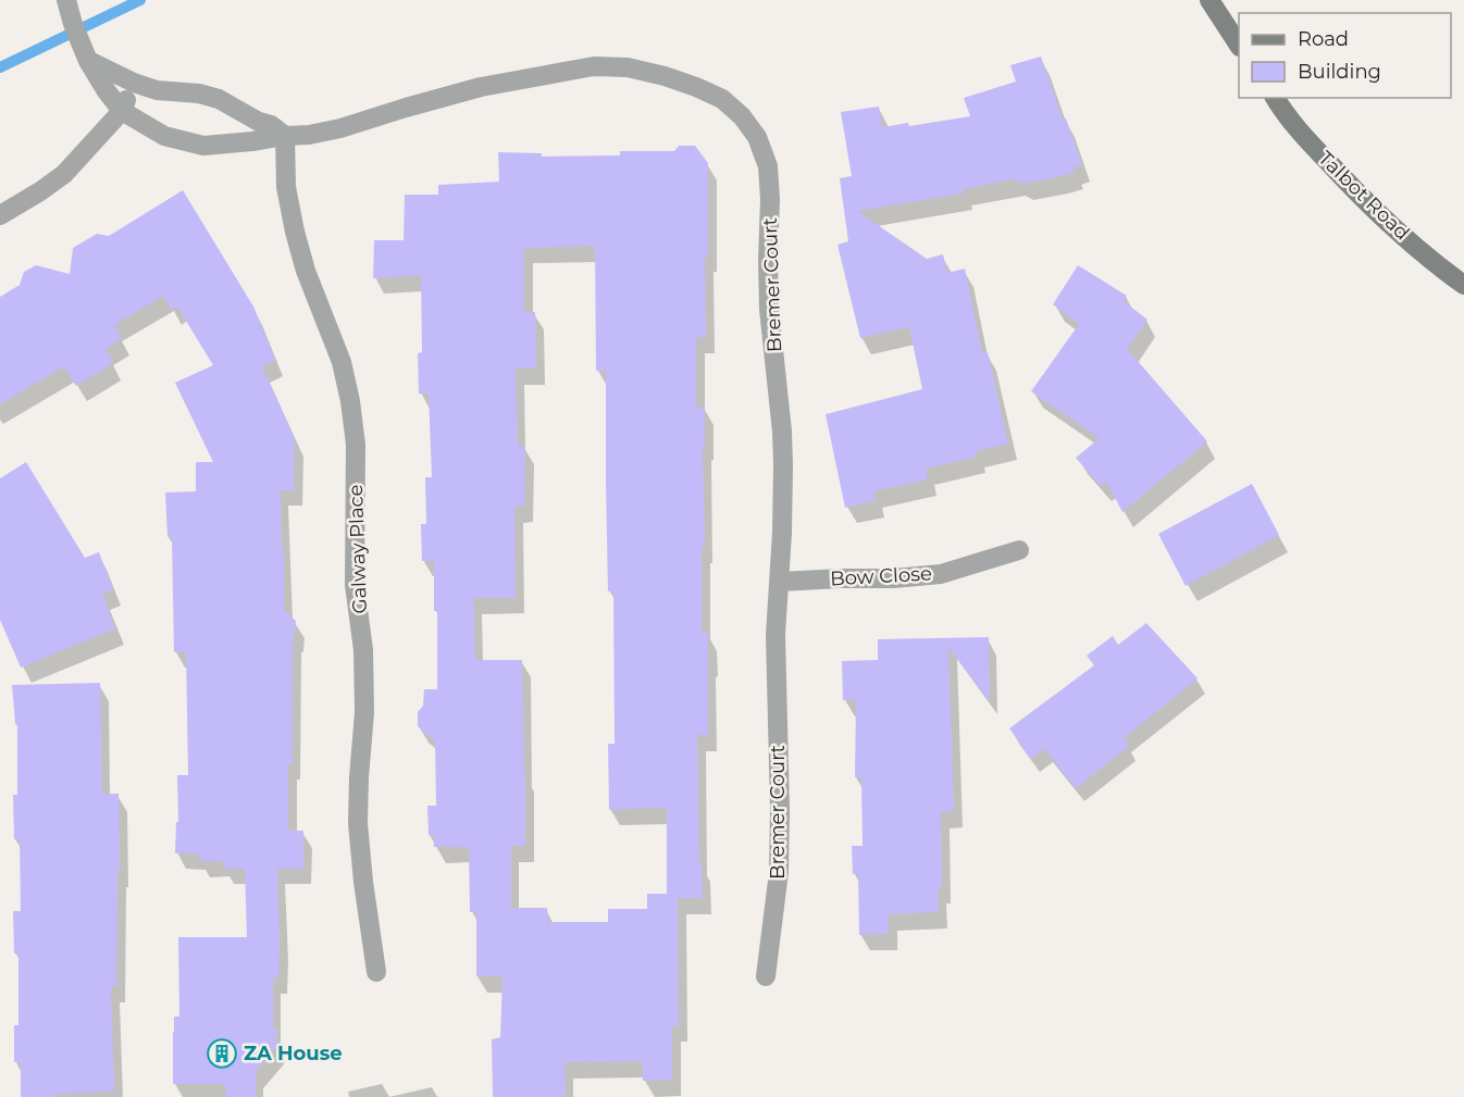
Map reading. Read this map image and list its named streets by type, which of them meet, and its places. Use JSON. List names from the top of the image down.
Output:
{
  "streets": {
    "main road": ["Talbot Road"],
    "street": ["Bremer Court", "Galway Place", "Bow Close"]
  },
  "crossings": [
    ["Bremer Court", "Galway Place"],
    ["Bremer Court", "Bow Close"]
  ],
  "places": {
    "building": ["ZA House"]
  },
  "legend": ["Road", "Building"]
}
